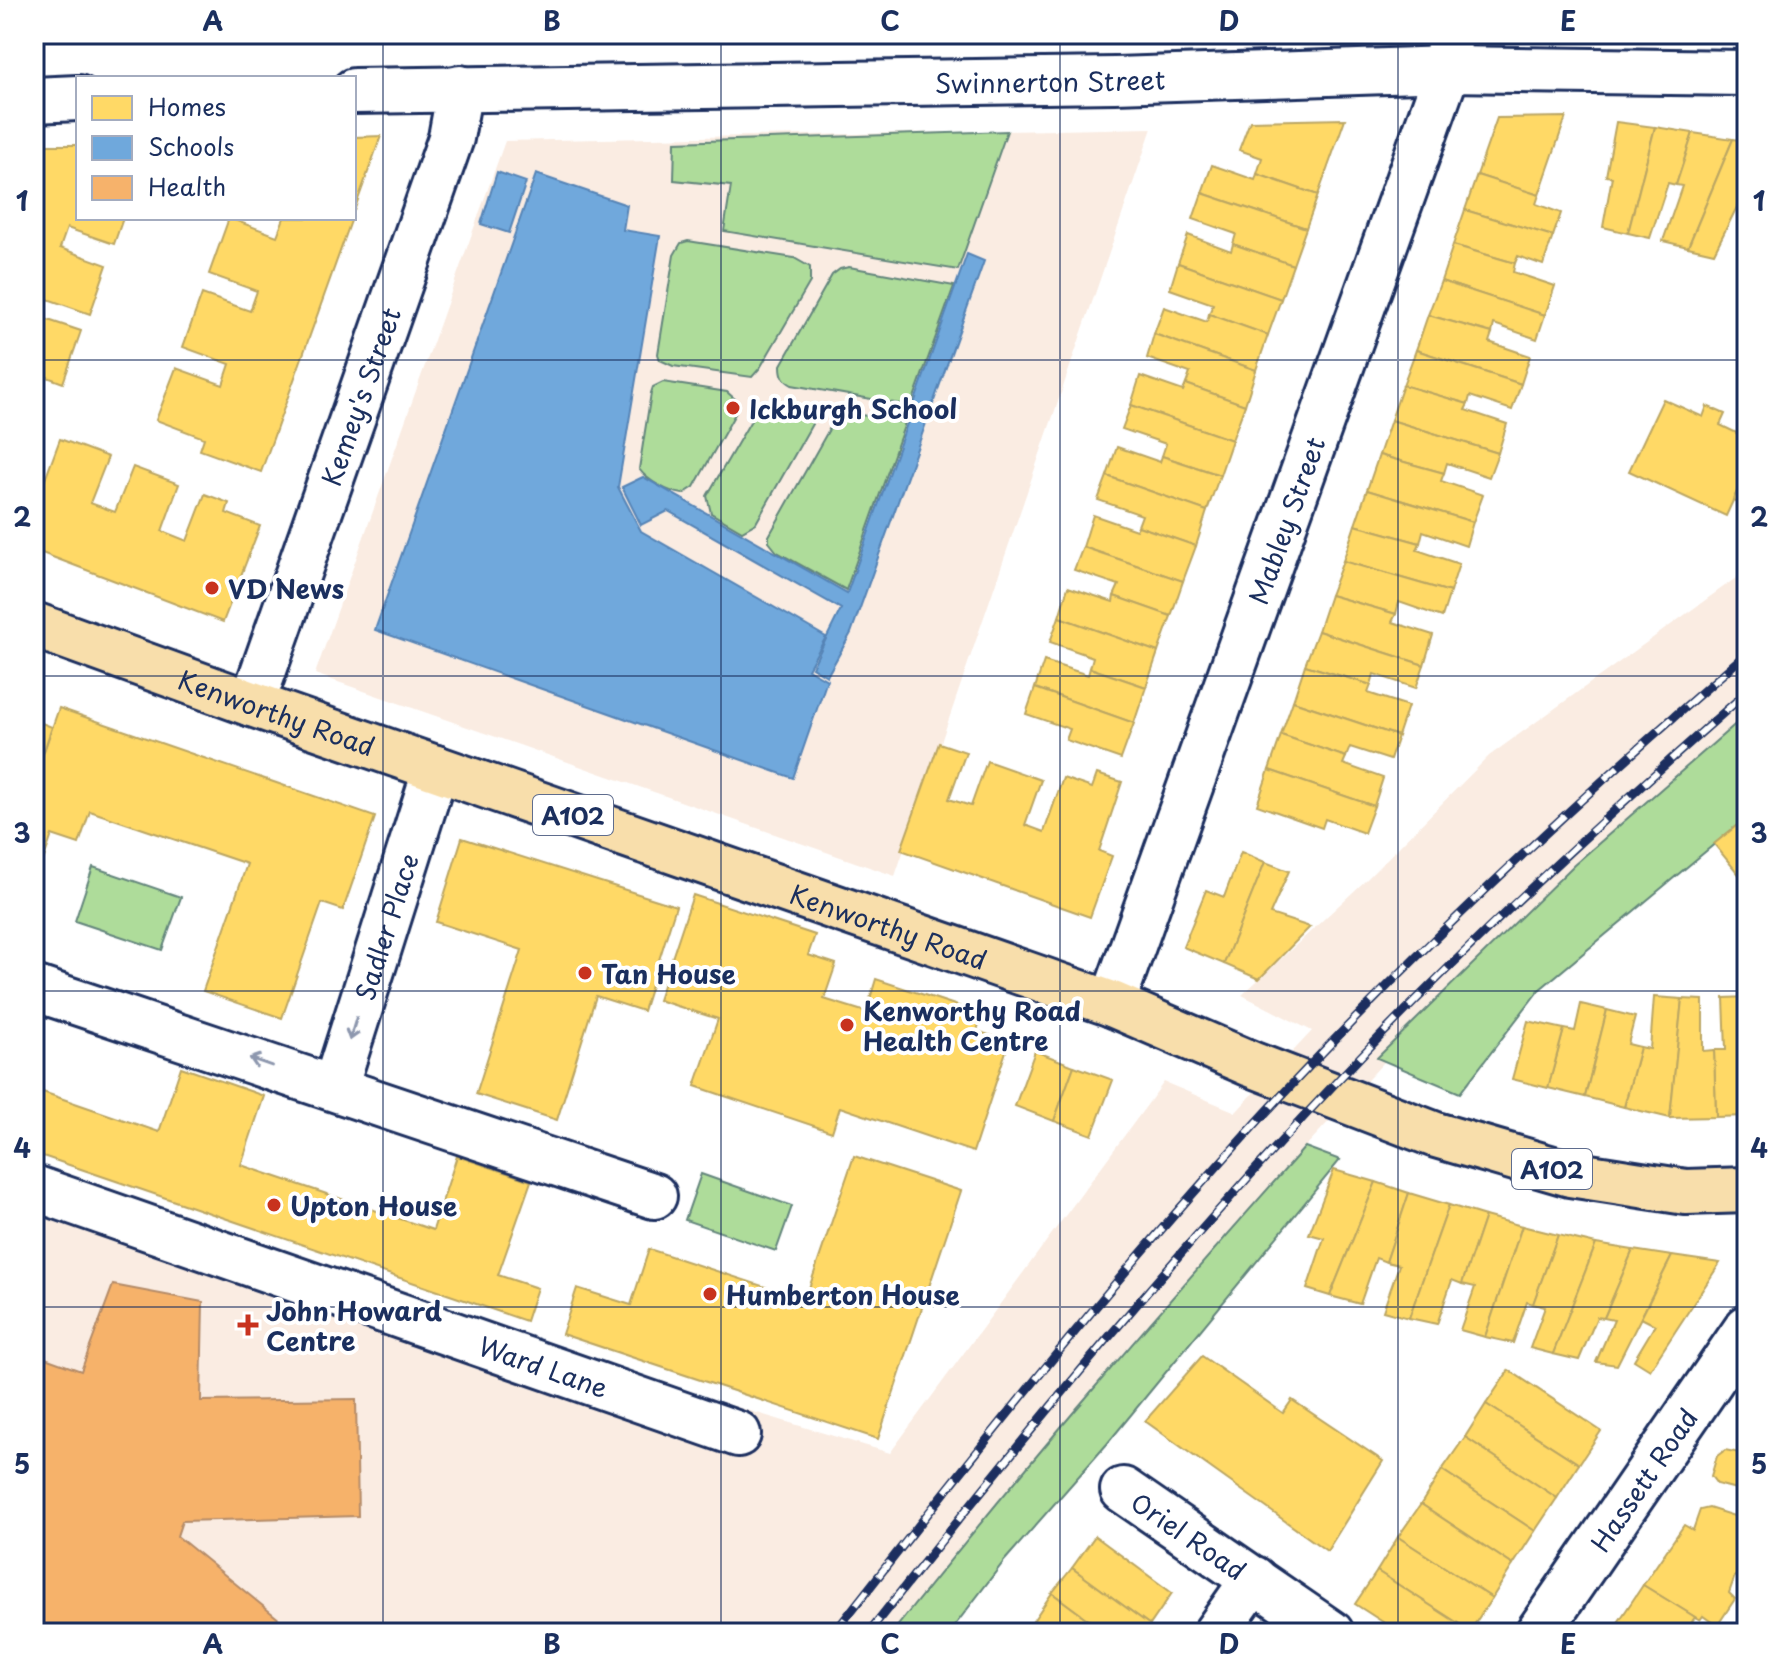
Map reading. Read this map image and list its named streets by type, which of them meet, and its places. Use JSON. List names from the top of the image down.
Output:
{
  "streets": {
    "highway": ["Kenworthy Road", "A102"],
    "street": [
      "Swinnerton Street",
      "Kemey's Street",
      "Mabley Street",
      "Sadler Place",
      "Ward Lane",
      "Hassett Road",
      "Oriel Road"
    ]
  },
  "crossings": [
    ["Swinnerton Street", "Kemey's Street"],
    ["Swinnerton Street", "Mabley Street"],
    ["Kemey's Street", "Kenworthy Road"],
    ["Mabley Street", "Kenworthy Road"],
    ["Kenworthy Road", "Sadler Place"]
  ],
  "one_way": ["Sadler Place"],
  "places": {
    "other": [
      "Ickburgh School",
      "VD News",
      "Tan House",
      "Kenworthy Road Health Centre",
      "Upton House",
      "Humberton House"
    ],
    "health": ["John Howard Centre"]
  },
  "legend": ["Homes", "Schools", "Health"],
  "grid": {
    "columns": [
      "A",
      "B",
      "C",
      "D",
      "E"
    ],
    "rows": [
      "1",
      "2",
      "3",
      "4",
      "5"
    ]
  }
}
